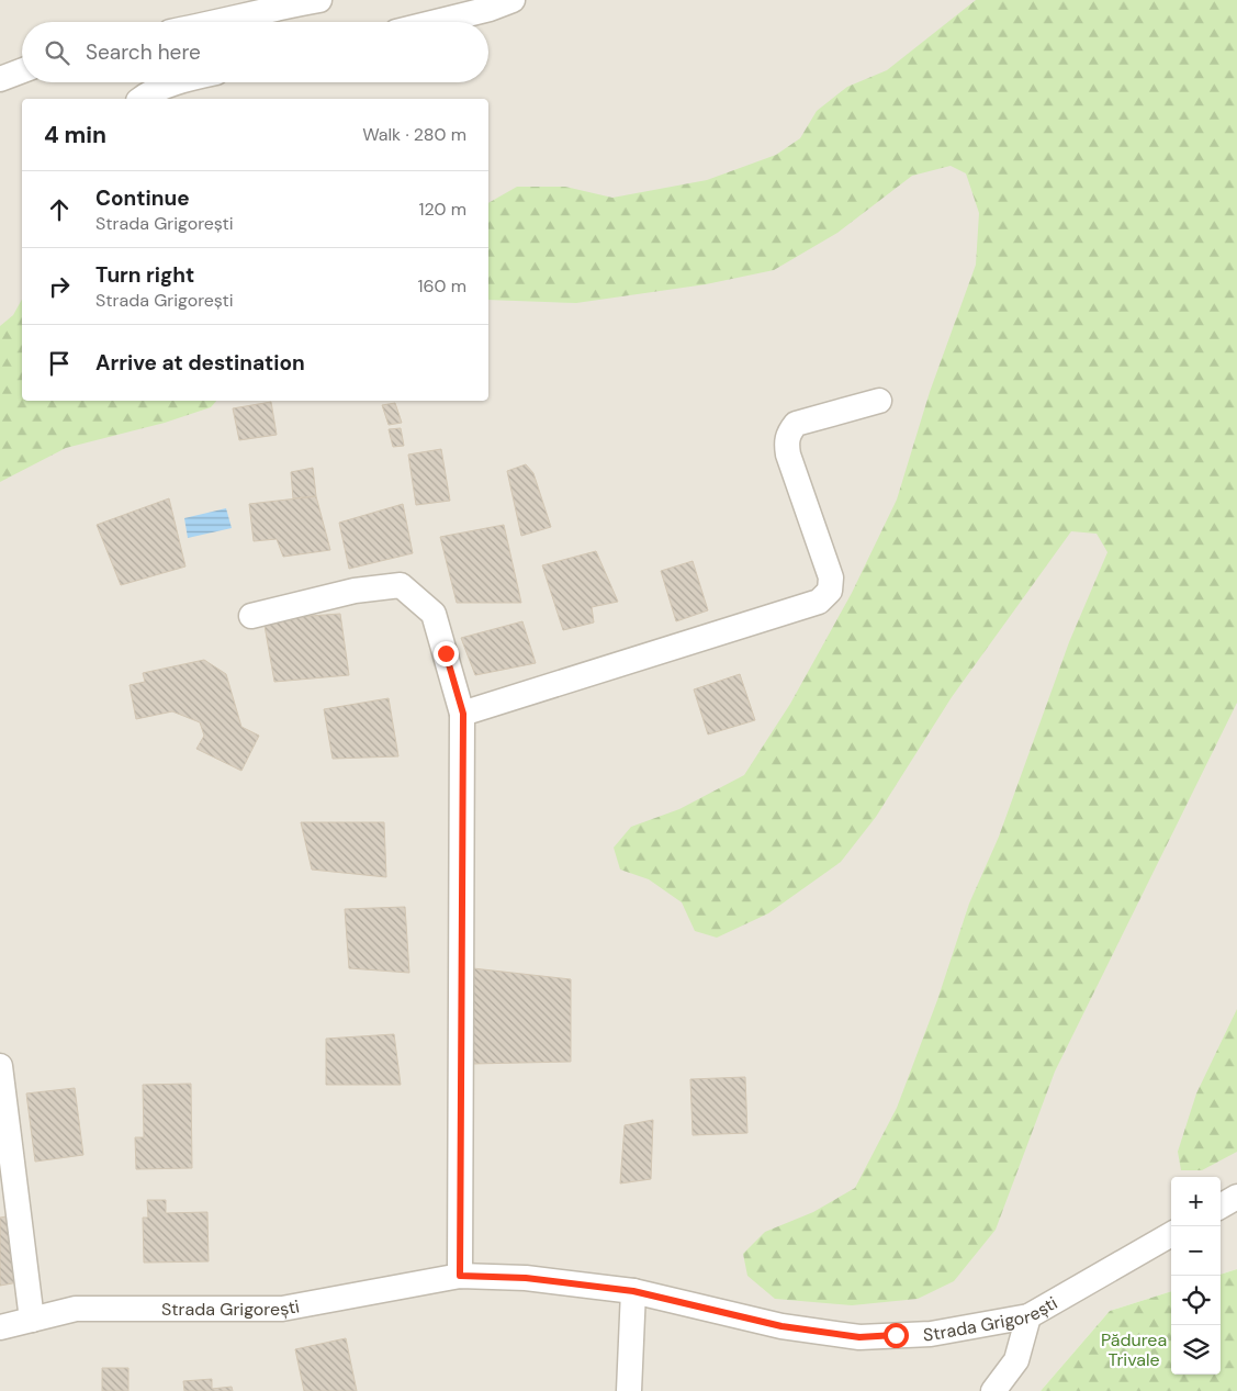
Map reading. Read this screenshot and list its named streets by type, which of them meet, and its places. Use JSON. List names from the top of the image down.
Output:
{
  "streets": {
    "street": ["Strada Grigorești"]
  },
  "parks": ["Pădurea Trivale"],
  "page": {
    "search": "Search here",
    "heading": ["4 min", "Walk · 280 m"],
    "list": [
      ["Continue", "Strada Grigorești", "120 m"],
      ["Turn right", "Strada Grigorești", "160 m"],
      "Arrive at destination"
    ],
    "map_buttons": ["+", "−"]
  }
}
